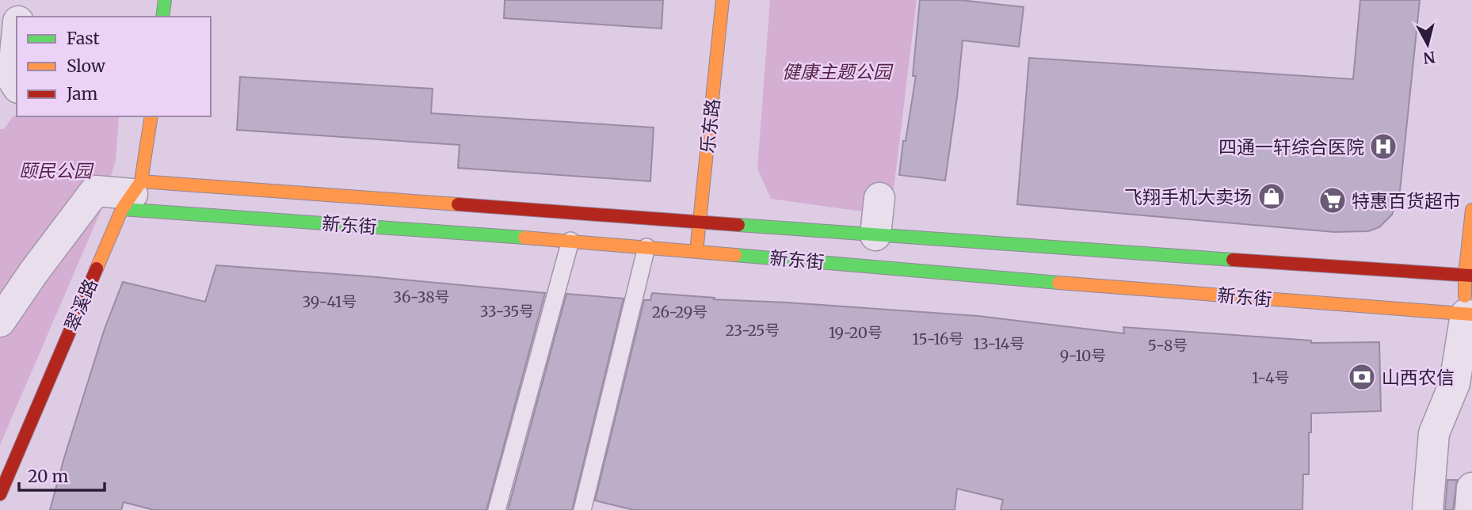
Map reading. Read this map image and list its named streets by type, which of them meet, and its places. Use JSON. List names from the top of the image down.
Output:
{
  "streets": {
    "main road": ["乐东路", "新东街", "翠溪路"]
  },
  "crossings": [
    ["乐东路", "新东街"],
    ["新东街", "翠溪路"]
  ],
  "parks": ["健康主题公园", "颐民公园"],
  "places": {
    "hospital": ["四通一轩综合医院"],
    "shop": ["飞翔手机大卖场"],
    "supermarket": ["特惠百货超市"],
    "bank": ["山西农信"]
  },
  "house_numbers": [
    "36-38号",
    "39-41号",
    "33-35号",
    "26-29号",
    "23-25号",
    "19-20号",
    "15-16号",
    "13-14号",
    "5-8号",
    "9-10号",
    "1-4号"
  ],
  "legend": ["Fast", "Slow", "Jam"],
  "scale_bar": "20 m",
  "north": "bottom"
}
